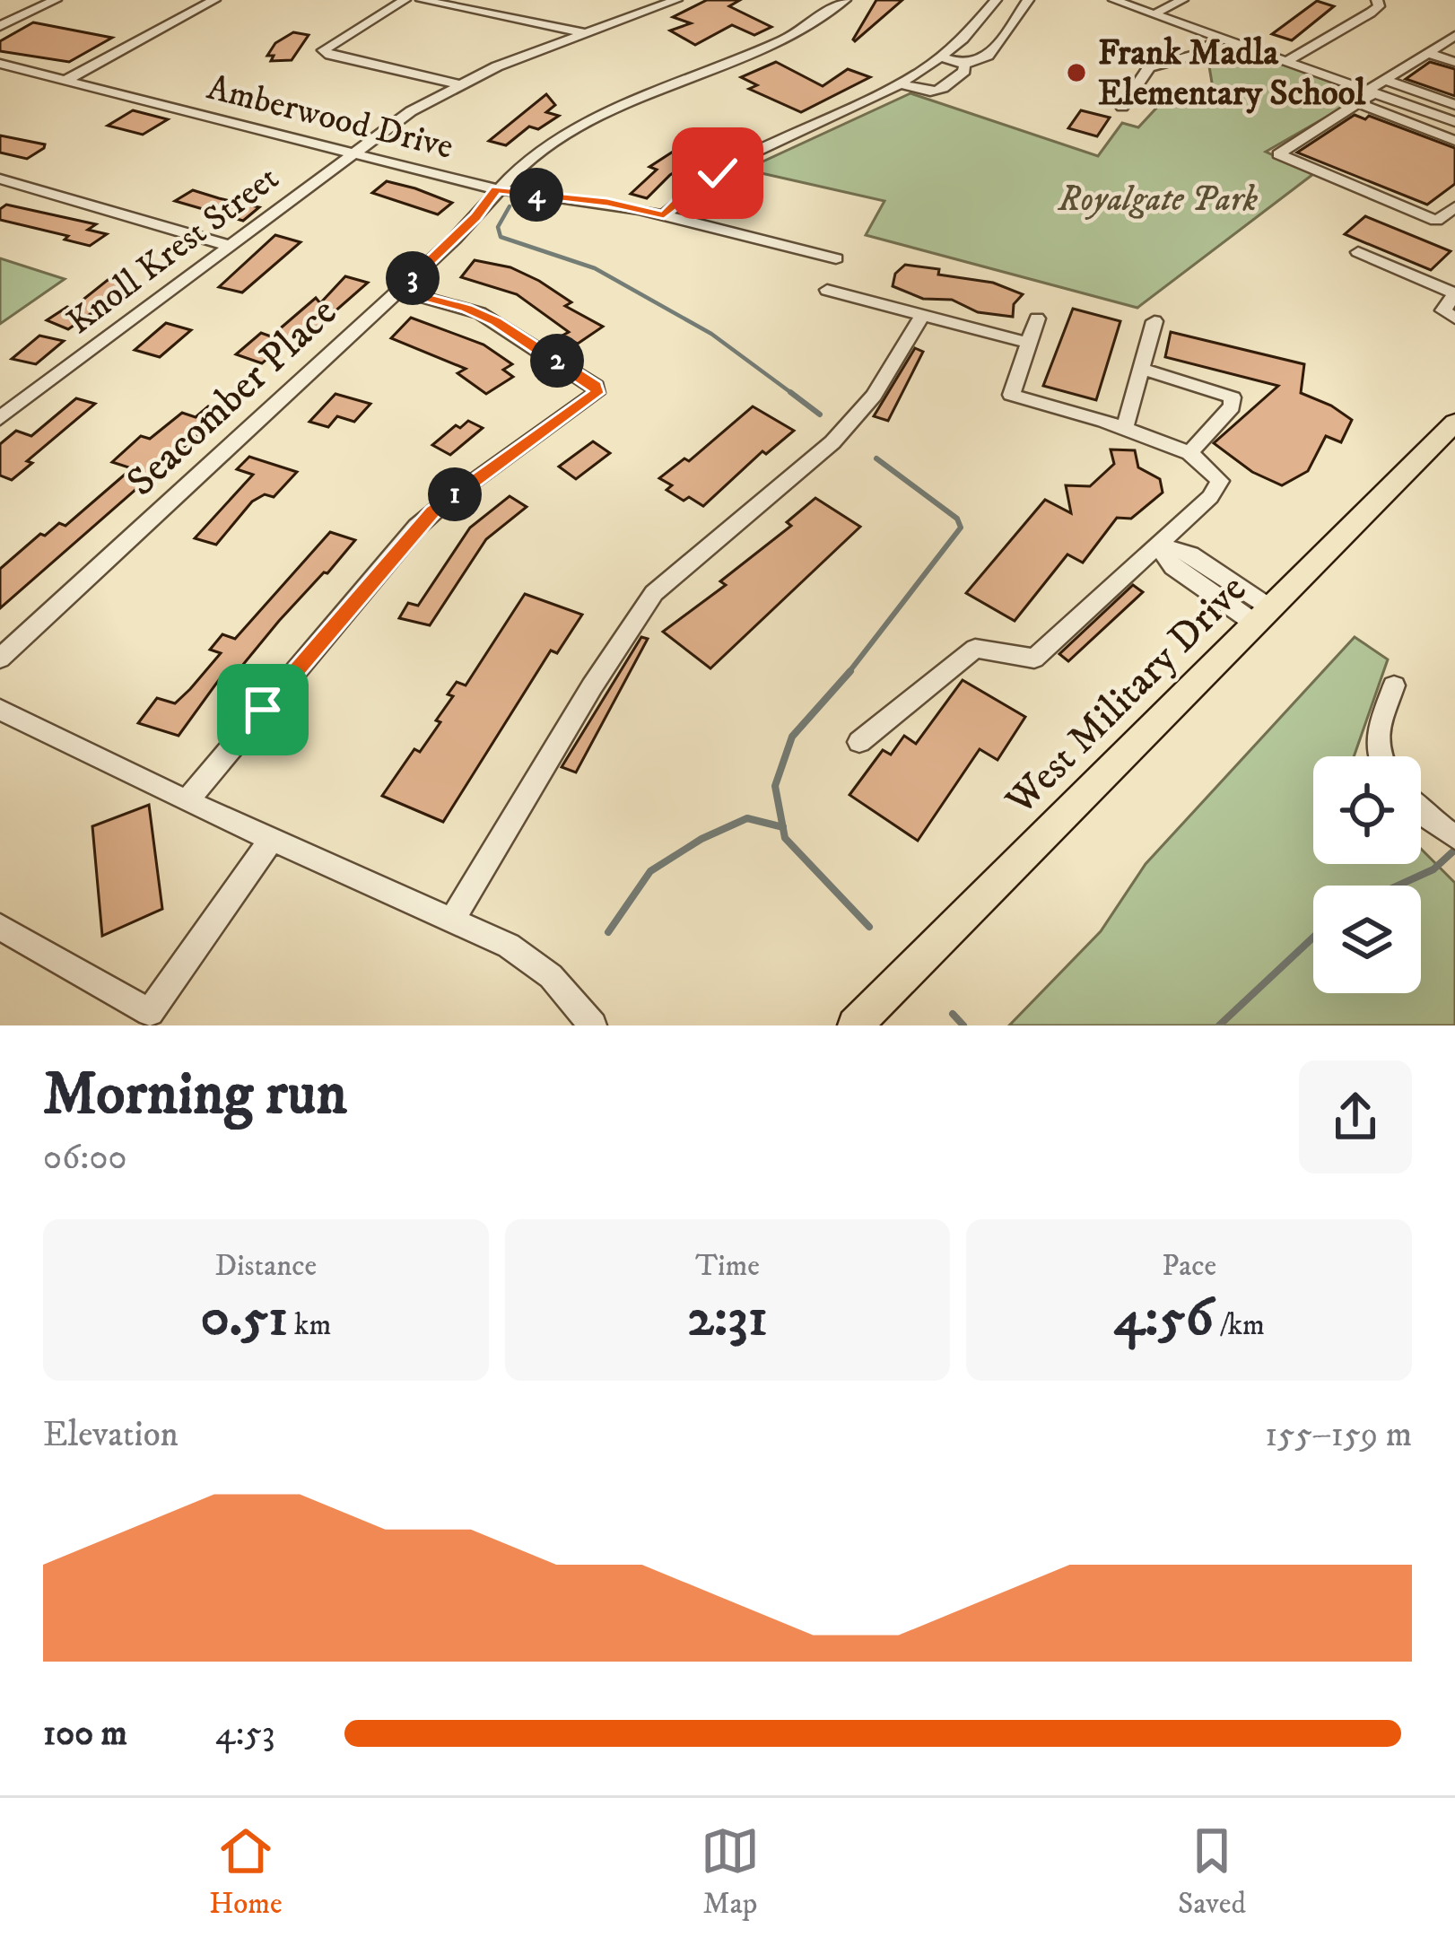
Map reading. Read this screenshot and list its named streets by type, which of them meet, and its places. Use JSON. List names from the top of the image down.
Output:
{
  "streets": {
    "main road": ["West Military Drive"],
    "street": ["Amberwood Drive", "Knoll Krest Street", "Seacomber Place"]
  },
  "crossings": [
    ["Amberwood Drive", "Knoll Krest Street"],
    ["Amberwood Drive", "Seacomber Place"]
  ],
  "parks": ["Royalgate Park"],
  "places": ["Frank Madla Elementary School"],
  "page": {
    "pins": [
      "4",
      "3",
      "2",
      "1"
    ],
    "heading": ["Morning run", "06:00"],
    "stats": [
      ["Distance", "0.51 km"],
      ["Time", "2:31"],
      ["Pace", "4:56 /km"]
    ],
    "chart": ["Elevation", "155–159 m"],
    "list": [
      {
        "name": "100 m",
        "note": "4:53"
      }
    ],
    "tabs": ["Home", "Map", "Saved"]
  }
}
